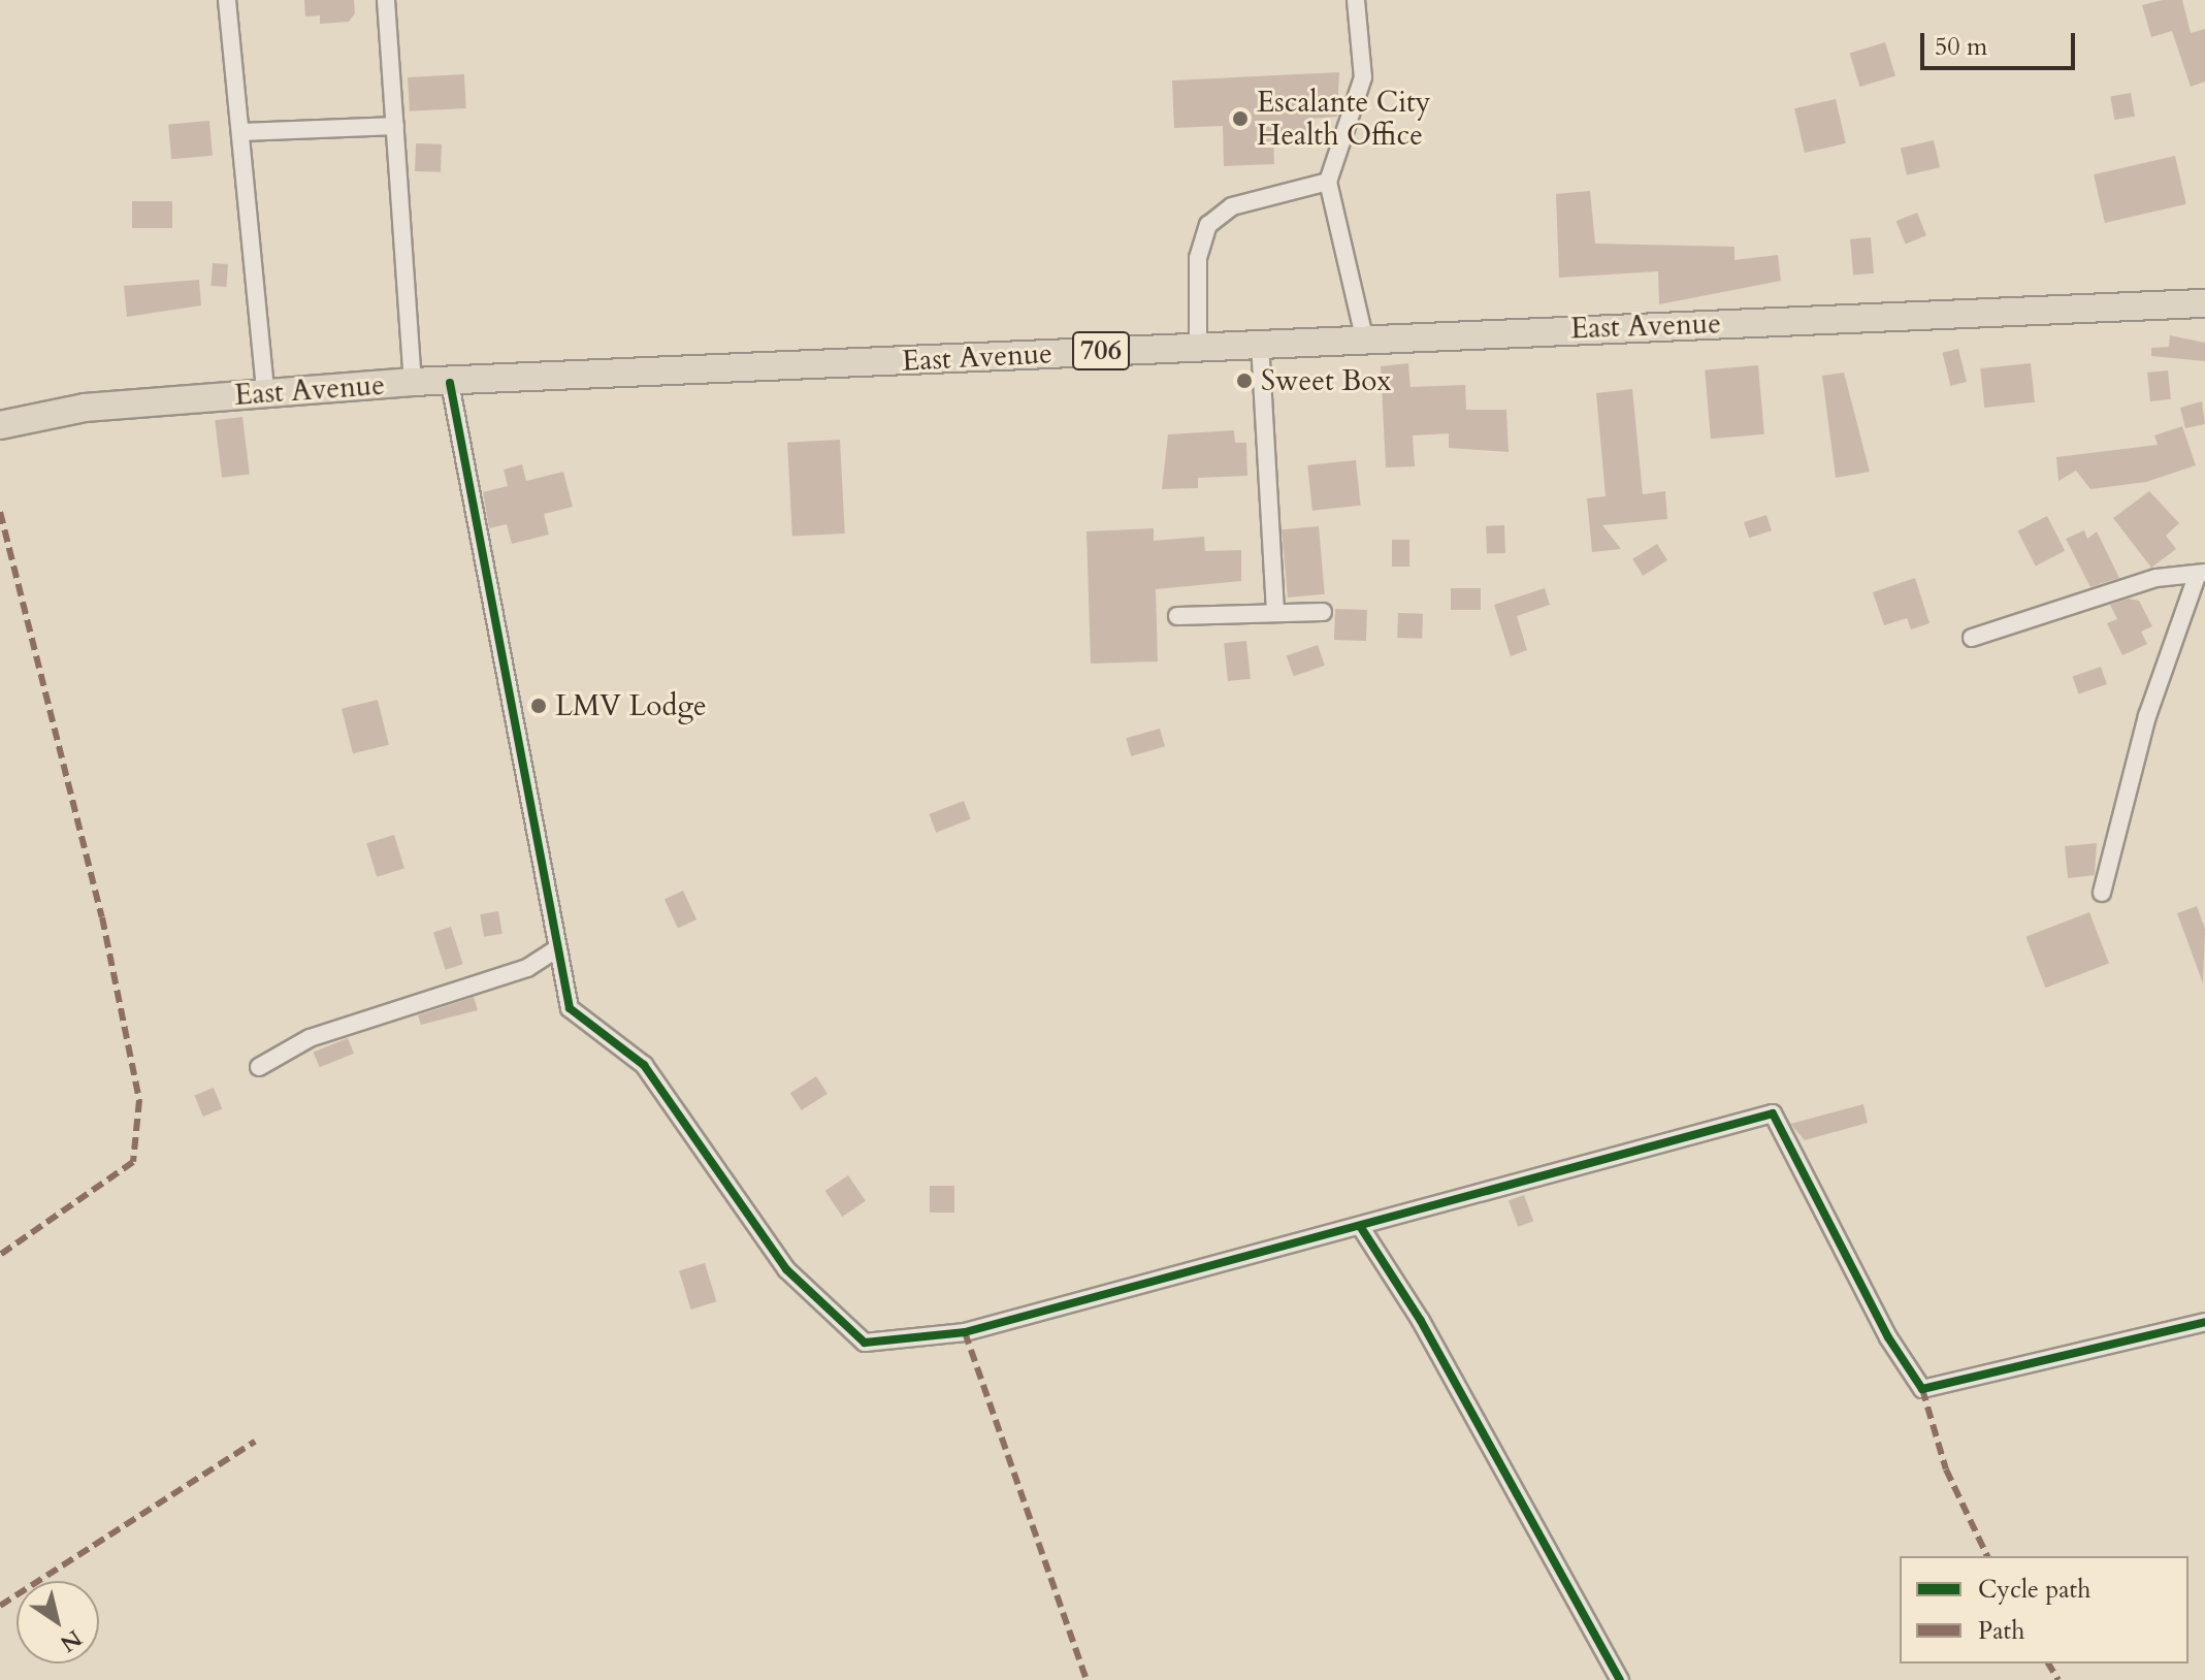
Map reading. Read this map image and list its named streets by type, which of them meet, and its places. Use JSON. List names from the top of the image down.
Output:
{
  "streets": {
    "main road": ["East Avenue", "706"]
  },
  "places": ["Escalante City Health Office", "Sweet Box", "LMV Lodge"],
  "legend": ["Cycle path", "Path"],
  "scale_bar": "50 m",
  "north": "bottom right"
}
